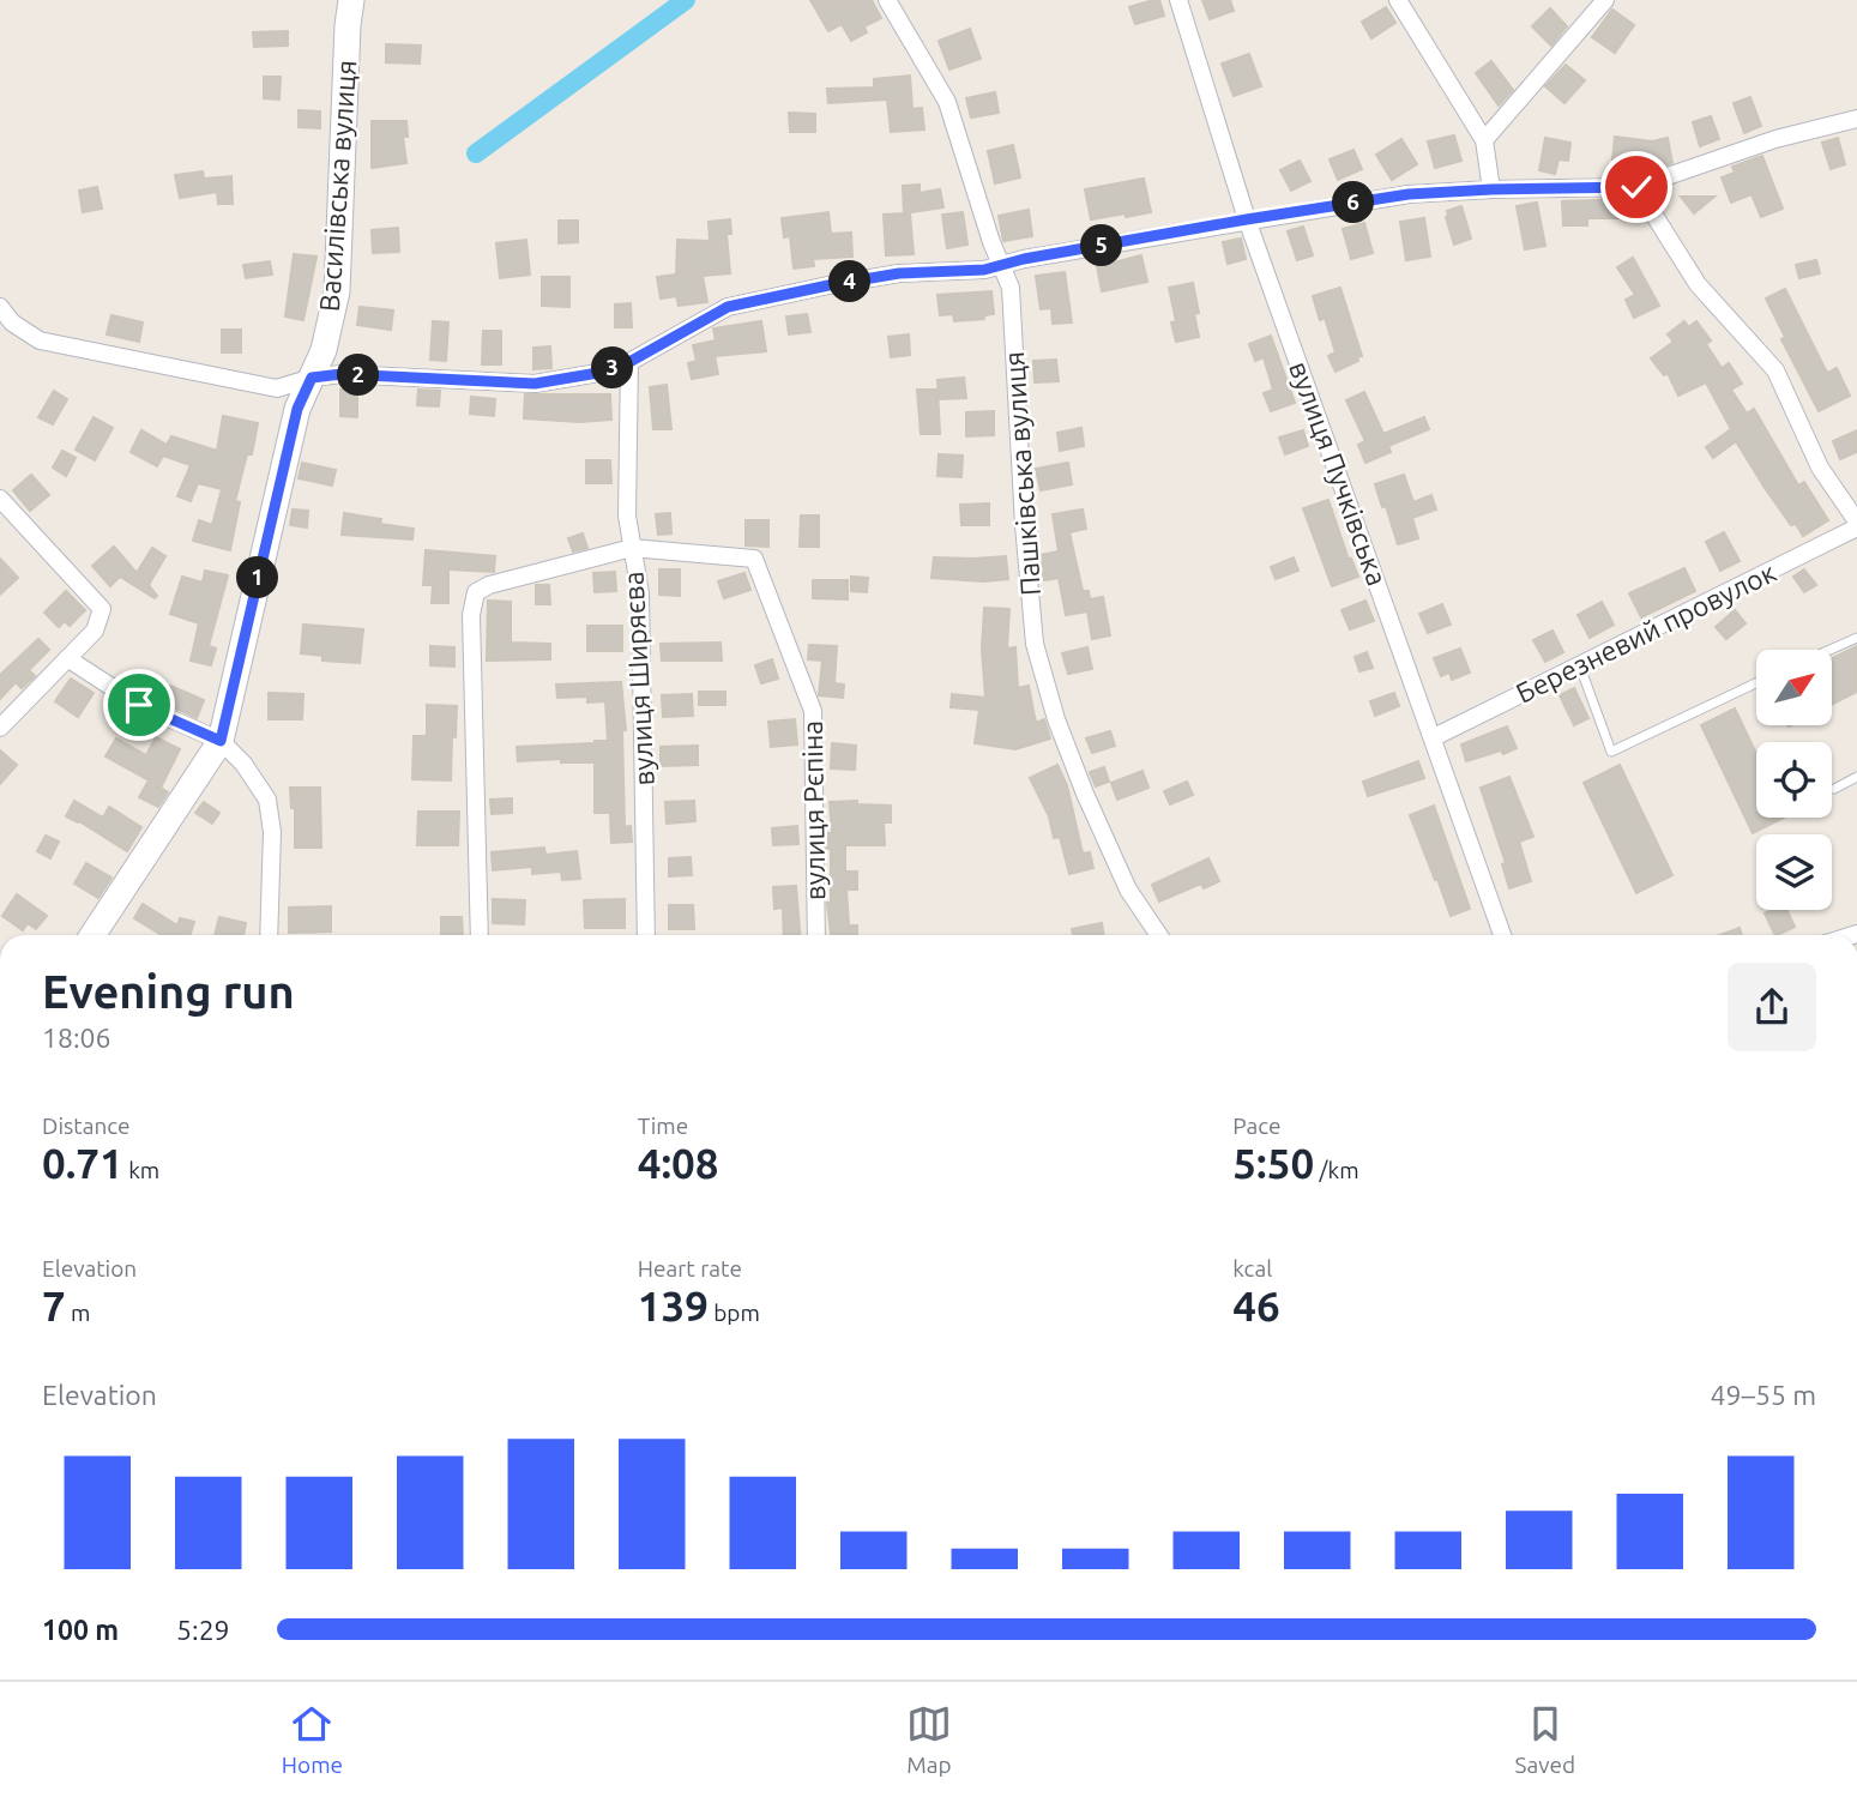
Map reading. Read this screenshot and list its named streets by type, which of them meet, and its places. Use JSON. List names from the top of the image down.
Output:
{
  "streets": {
    "street": [
      "Василівська вулиця",
      "Пашківська вулиця",
      "вулиця Пучківська",
      "Березневий провулок",
      "вулиця Ширяєва",
      "вулиця Рєпіна"
    ]
  },
  "crossings": [
    ["вулиця Пучківська", "Березневий провулок"],
    ["вулиця Ширяєва", "вулиця Рєпіна"]
  ],
  "north": "top right",
  "page": {
    "pins": [
      "6",
      "5",
      "4",
      "3",
      "2",
      "1"
    ],
    "heading": ["Evening run", "18:06"],
    "stats": [
      ["Distance", "0.71 km"],
      ["Time", "4:08"],
      ["Pace", "5:50 /km"],
      ["Elevation", "7 m"],
      ["Heart rate", "139 bpm"],
      ["kcal", "46"]
    ],
    "chart": ["Elevation", "49–55 m"],
    "list": [
      {
        "name": "100 m",
        "note": "5:29"
      }
    ],
    "tabs": ["Home", "Map", "Saved"]
  }
}
